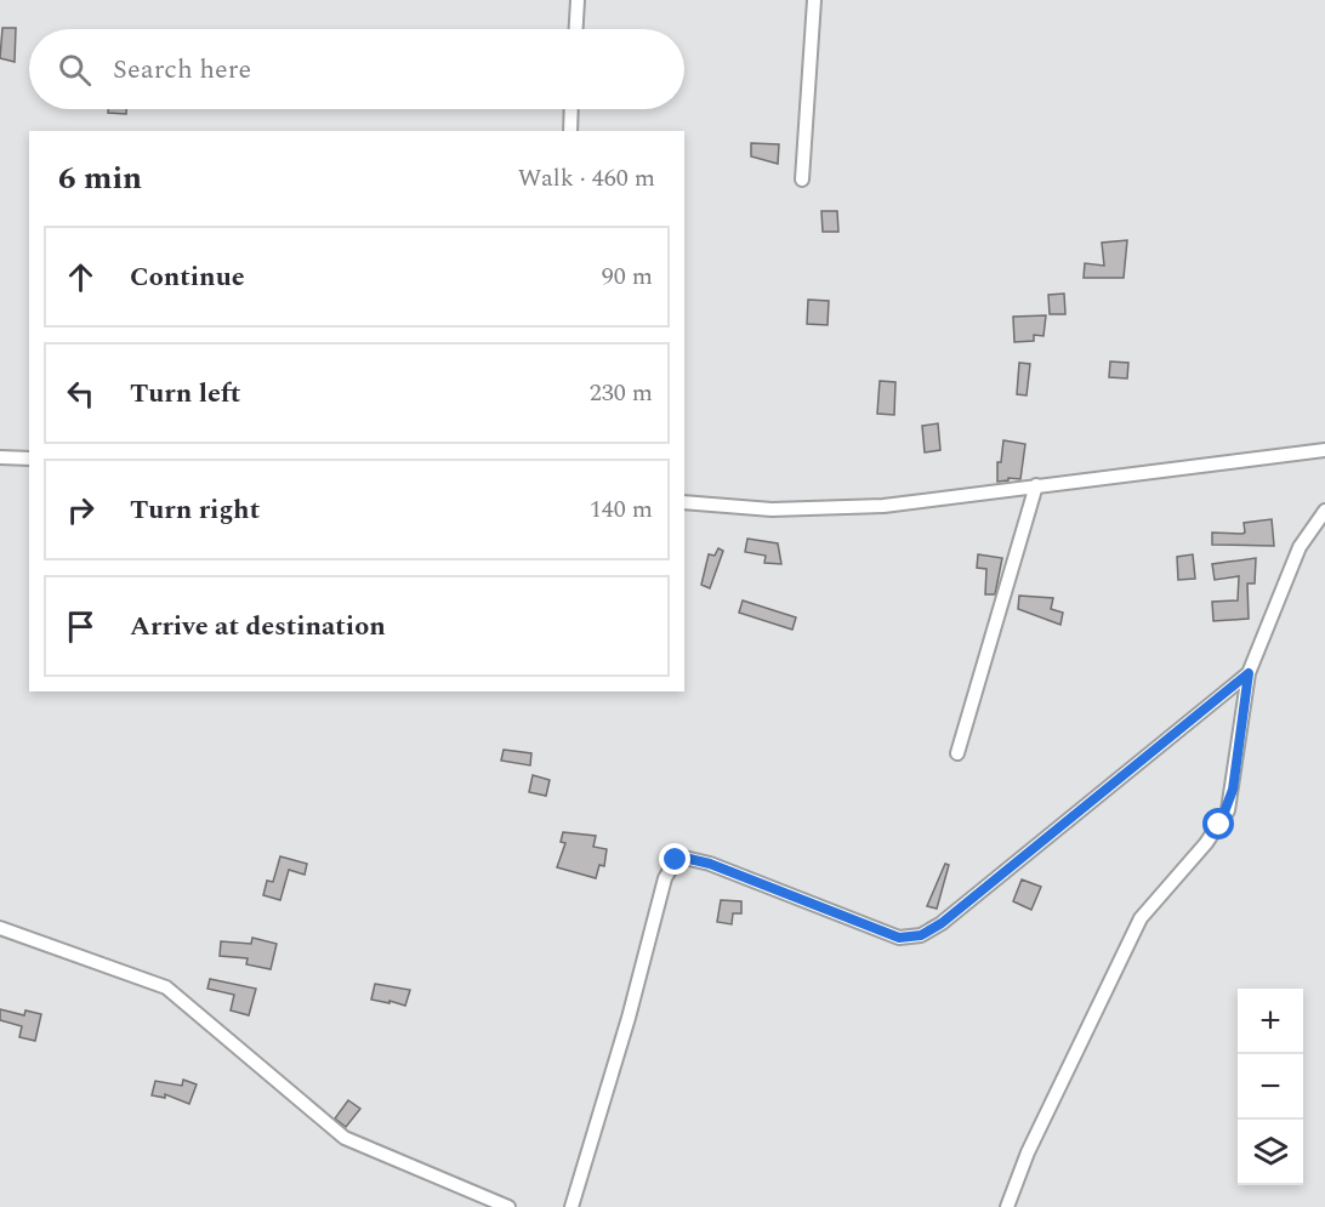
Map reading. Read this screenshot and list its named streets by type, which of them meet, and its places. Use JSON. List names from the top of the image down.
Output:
{
  "page": {
    "search": "Search here",
    "heading": ["6 min", "Walk · 460 m"],
    "list": [
      ["Continue", "90 m"],
      ["Turn left", "230 m"],
      ["Turn right", "140 m"],
      "Arrive at destination"
    ],
    "map_buttons": ["+", "−"]
  }
}
